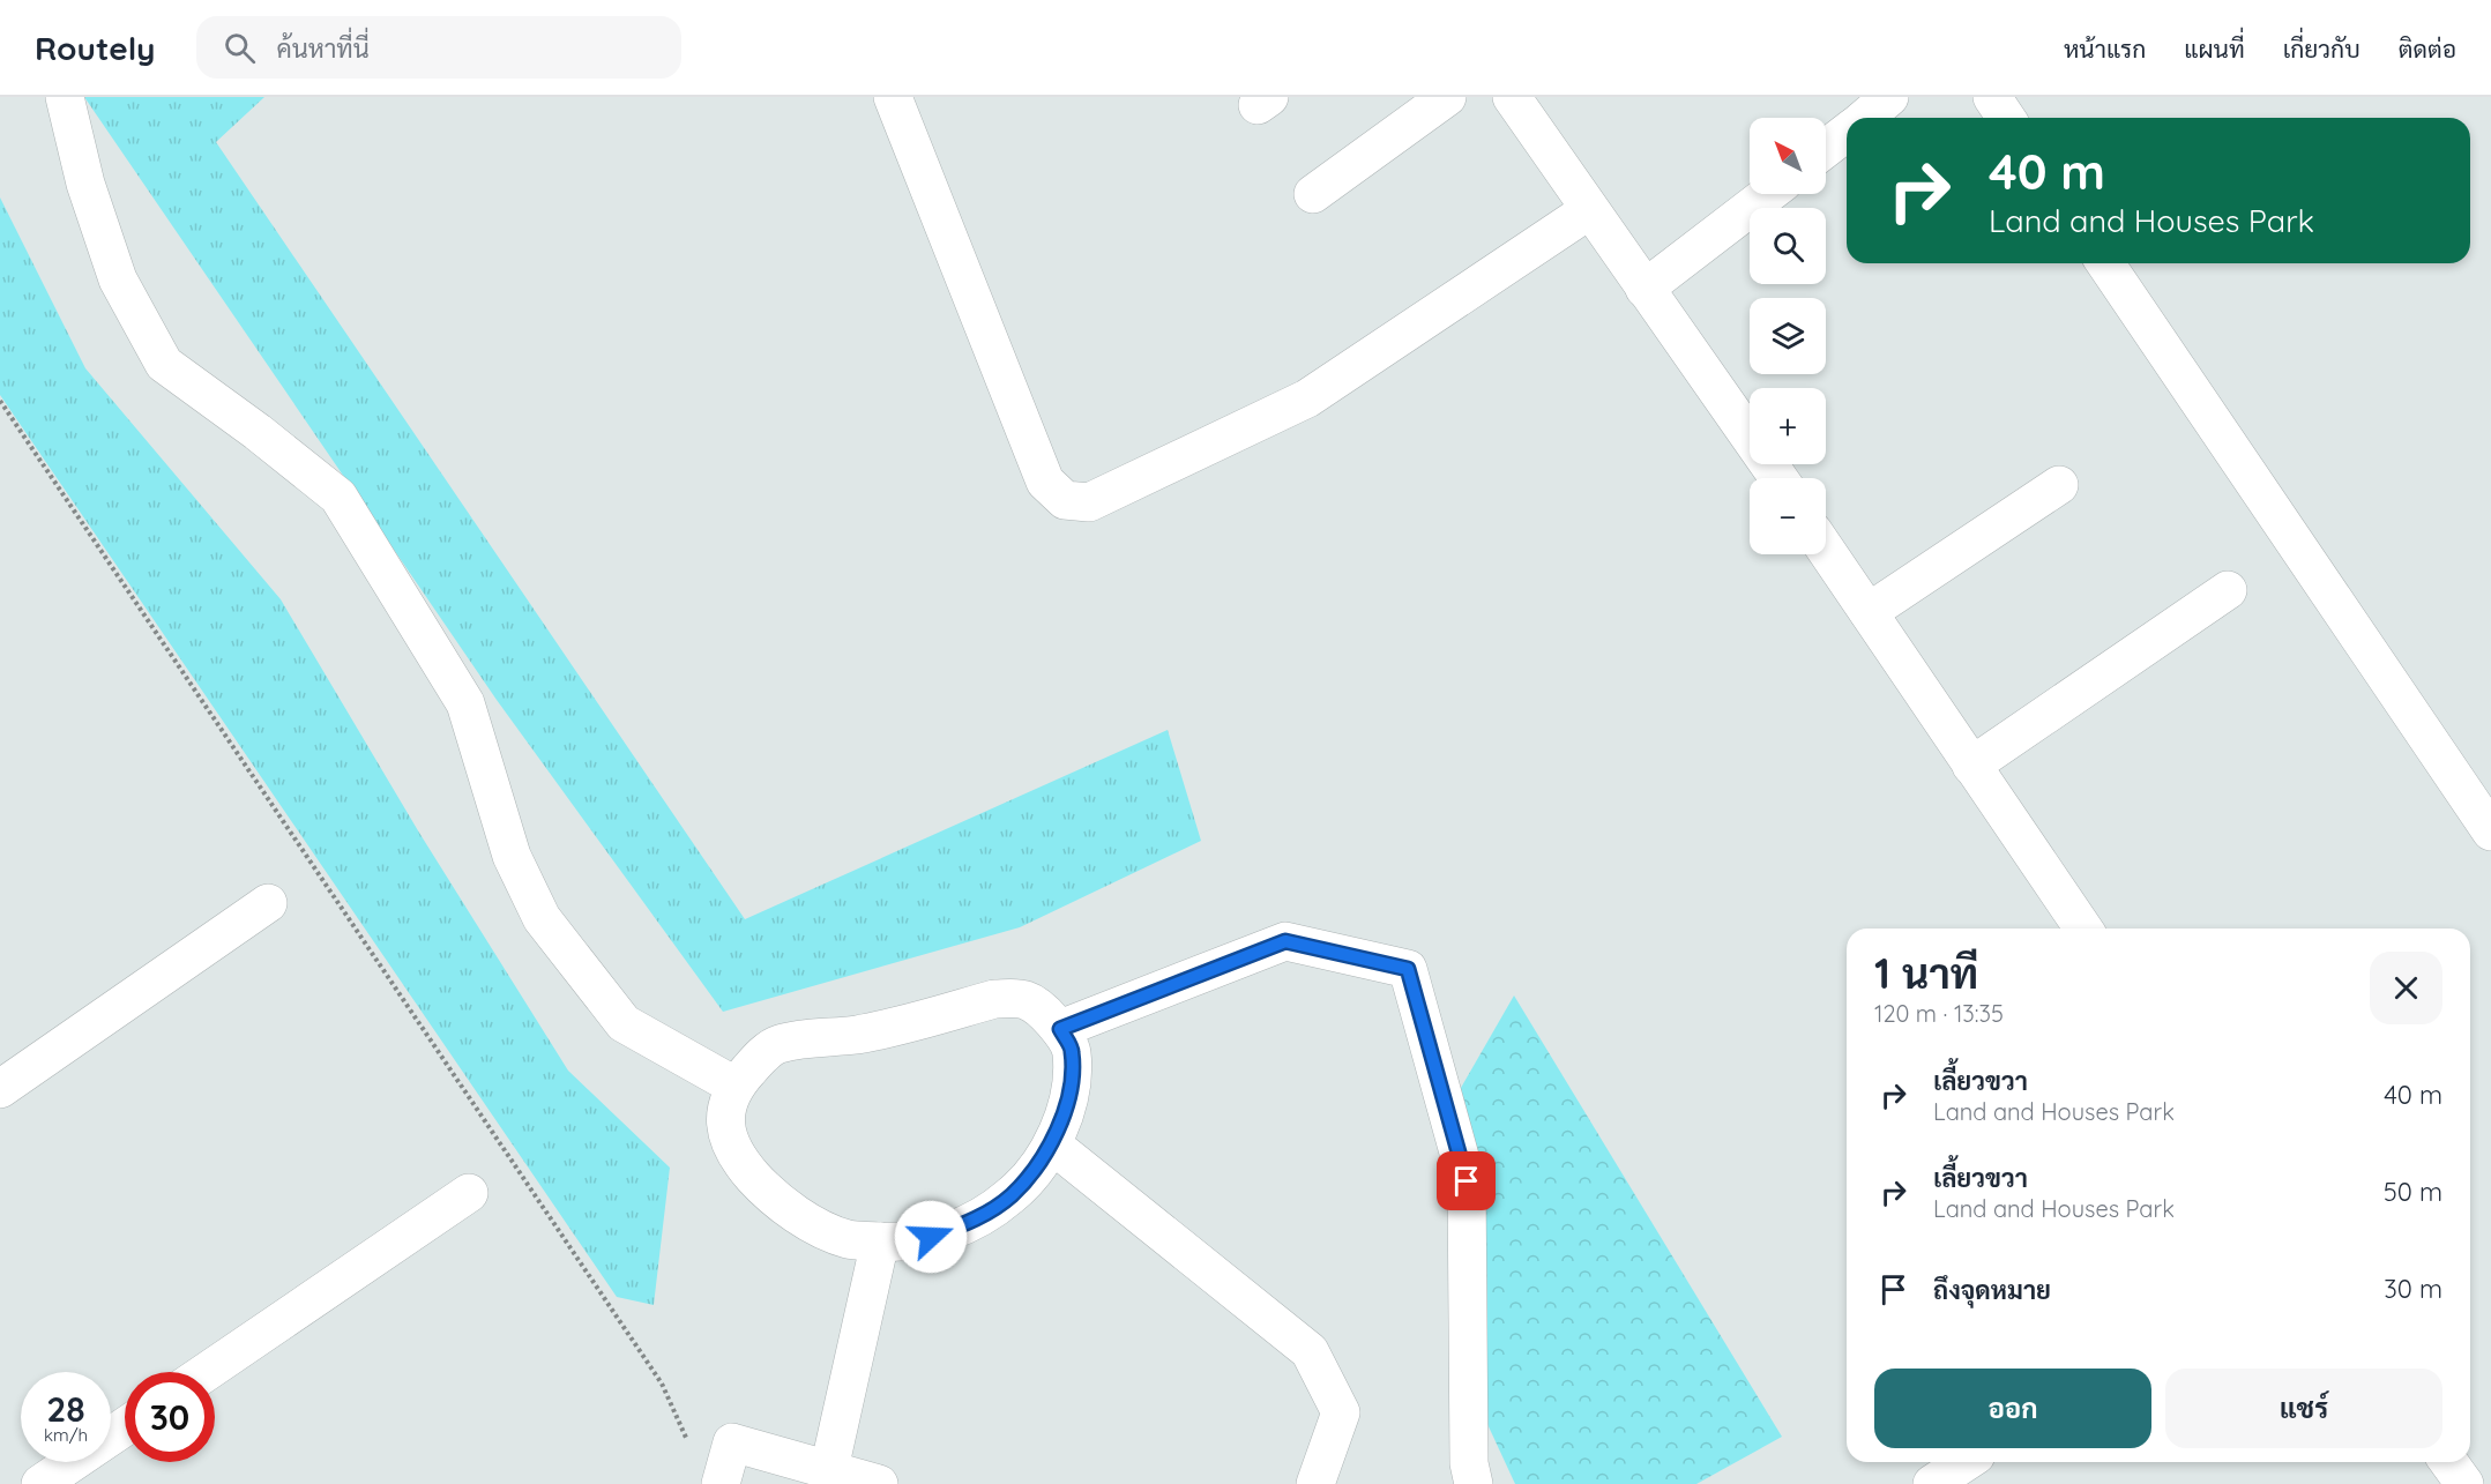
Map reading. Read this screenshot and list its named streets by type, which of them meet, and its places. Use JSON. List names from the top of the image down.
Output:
{
  "north": "top left",
  "page": {
    "header": "Routely",
    "search": "ค้นหาที่นี่",
    "nav": [
      "หน้าแรก",
      "แผนที่",
      "เกี่ยวกับ",
      "ติดต่อ"
    ],
    "map_buttons": ["+", "−"],
    "turn": ["40 m", "Land and Houses Park"],
    "heading": ["1 นาที", "120 m · 13:35"],
    "list": [
      {
        "name": "เลี้ยวขวา",
        "note": "Land and Houses Park",
        "value": "40 m"
      },
      {
        "name": "เลี้ยวขวา",
        "note": "Land and Houses Park",
        "value": "50 m"
      },
      {
        "name": "ถึงจุดหมาย",
        "value": "30 m"
      }
    ],
    "buttons": ["ออก", "แชร์"],
    "speed": "28 km/h",
    "limit": "30"
  }
}
